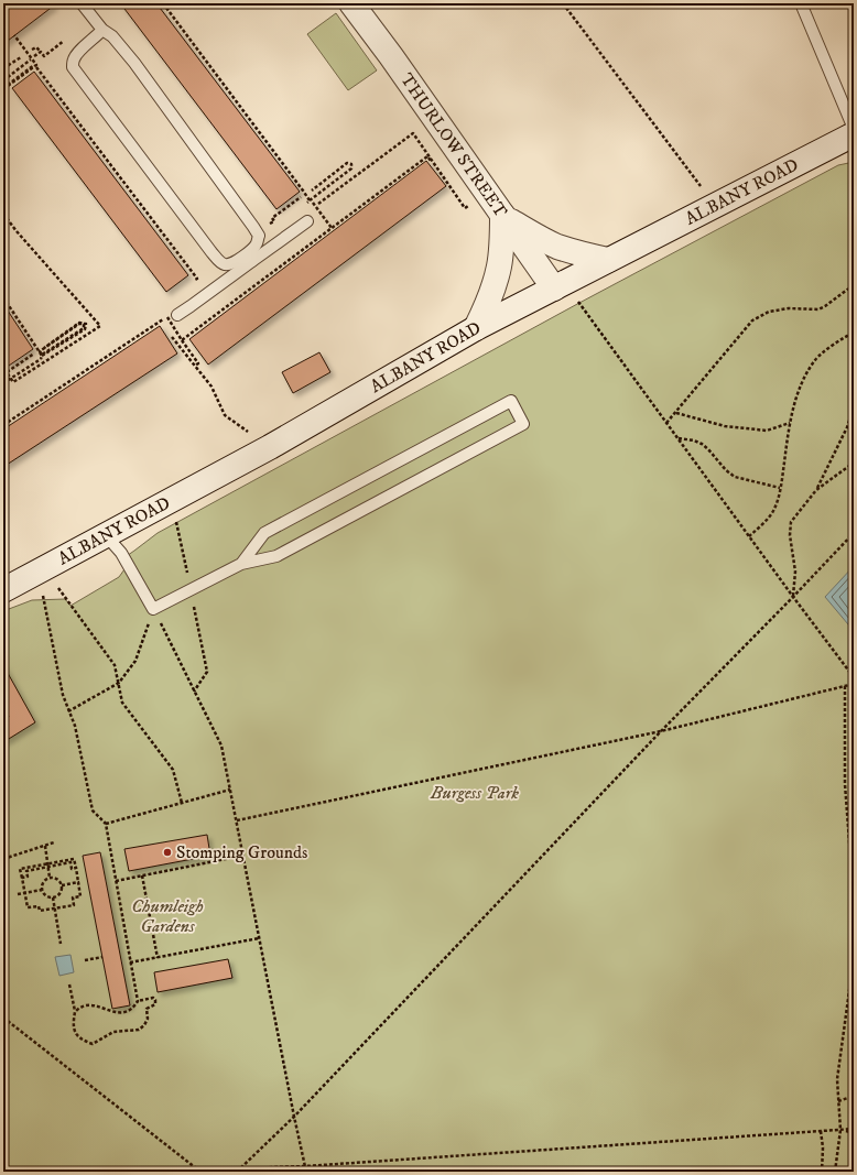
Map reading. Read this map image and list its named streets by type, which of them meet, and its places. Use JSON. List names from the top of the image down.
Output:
{
  "streets": {
    "main road": ["THURLOW STREET", "ALBANY ROAD"]
  },
  "crossings": [
    ["THURLOW STREET", "ALBANY ROAD"]
  ],
  "parks": ["Burgess Park", "Chumleigh Gardens"],
  "places": ["Stomping Grounds"]
}
